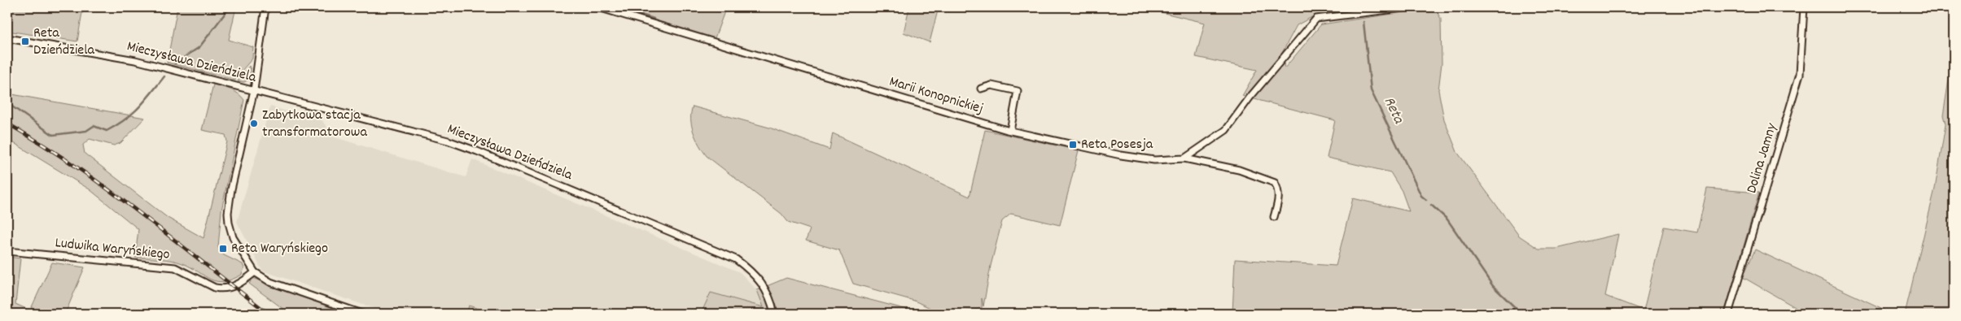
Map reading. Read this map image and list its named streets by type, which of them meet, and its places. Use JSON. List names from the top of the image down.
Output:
{
  "streets": {
    "street": [
      "Mieczysława Dzieńdziela",
      "Marii Konopnickiej",
      "Dolina Jamny",
      "Ludwika Waryńskiego"
    ]
  },
  "water": ["Reta"],
  "places": {
    "transit": ["Reta Dzieńdziela", "Reta Posesja", "Reta Waryńskiego"],
    "other": ["Zabytkowa stacja transformatorowa"]
  }
}
